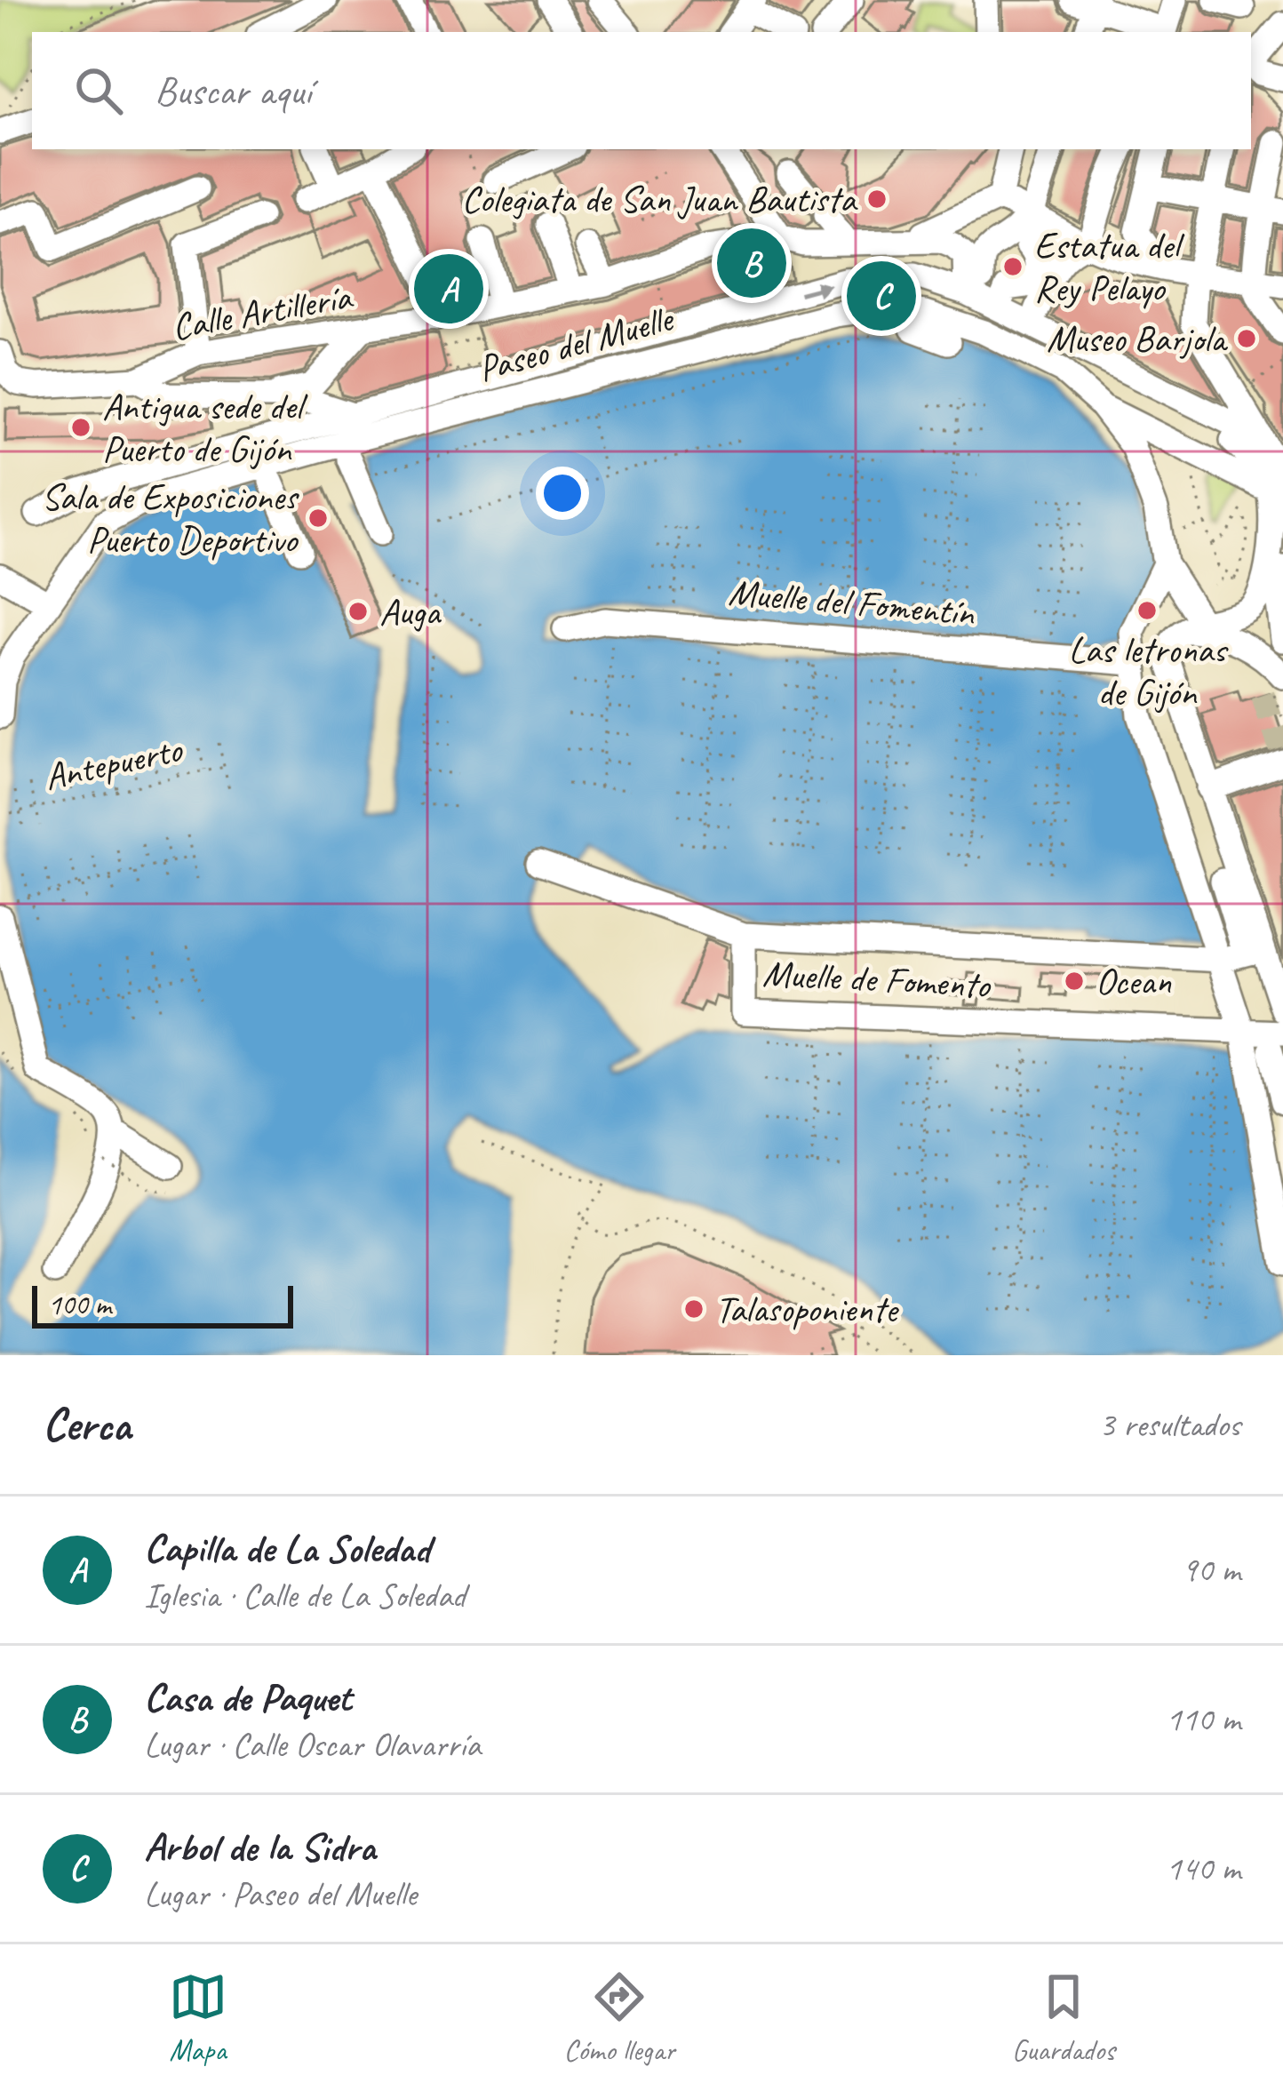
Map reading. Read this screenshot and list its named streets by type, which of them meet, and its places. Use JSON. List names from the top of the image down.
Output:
{
  "streets": {
    "street": [
      "Calle Artillería",
      "Paseo del Muelle",
      "Muelle del Fomentín",
      "Muelle de Fomento"
    ],
    "path": ["Antepuerto"]
  },
  "places": [
    "Colegiata de San Juan Bautista",
    "Estatua del Rey Pelayo",
    "Museo Barjola",
    "Antigua sede del Puerto de Gijón",
    "Sala de Exposiciones Puerto Deportivo",
    "Las letronas de Gijón",
    "Auga",
    "Ocean",
    "Talasoponiente"
  ],
  "scale_bar": "100 m",
  "page": {
    "search": "Buscar aquí",
    "pins": ["B", "A", "C"],
    "scale": "100 m",
    "heading": ["Cerca", "3 resultados"],
    "list": [
      {
        "mark": "A",
        "name": "Capilla de La Soledad",
        "note": "Iglesia · Calle de La Soledad",
        "value": "90 m"
      },
      {
        "mark": "B",
        "name": "Casa de Paquet",
        "note": "Lugar · Calle Oscar Olavarría",
        "value": "110 m"
      },
      {
        "mark": "C",
        "name": "Arbol de la Sidra",
        "note": "Lugar · Paseo del Muelle",
        "value": "140 m"
      }
    ],
    "nav": ["Mapa", "Cómo llegar", "Guardados"]
  }
}
